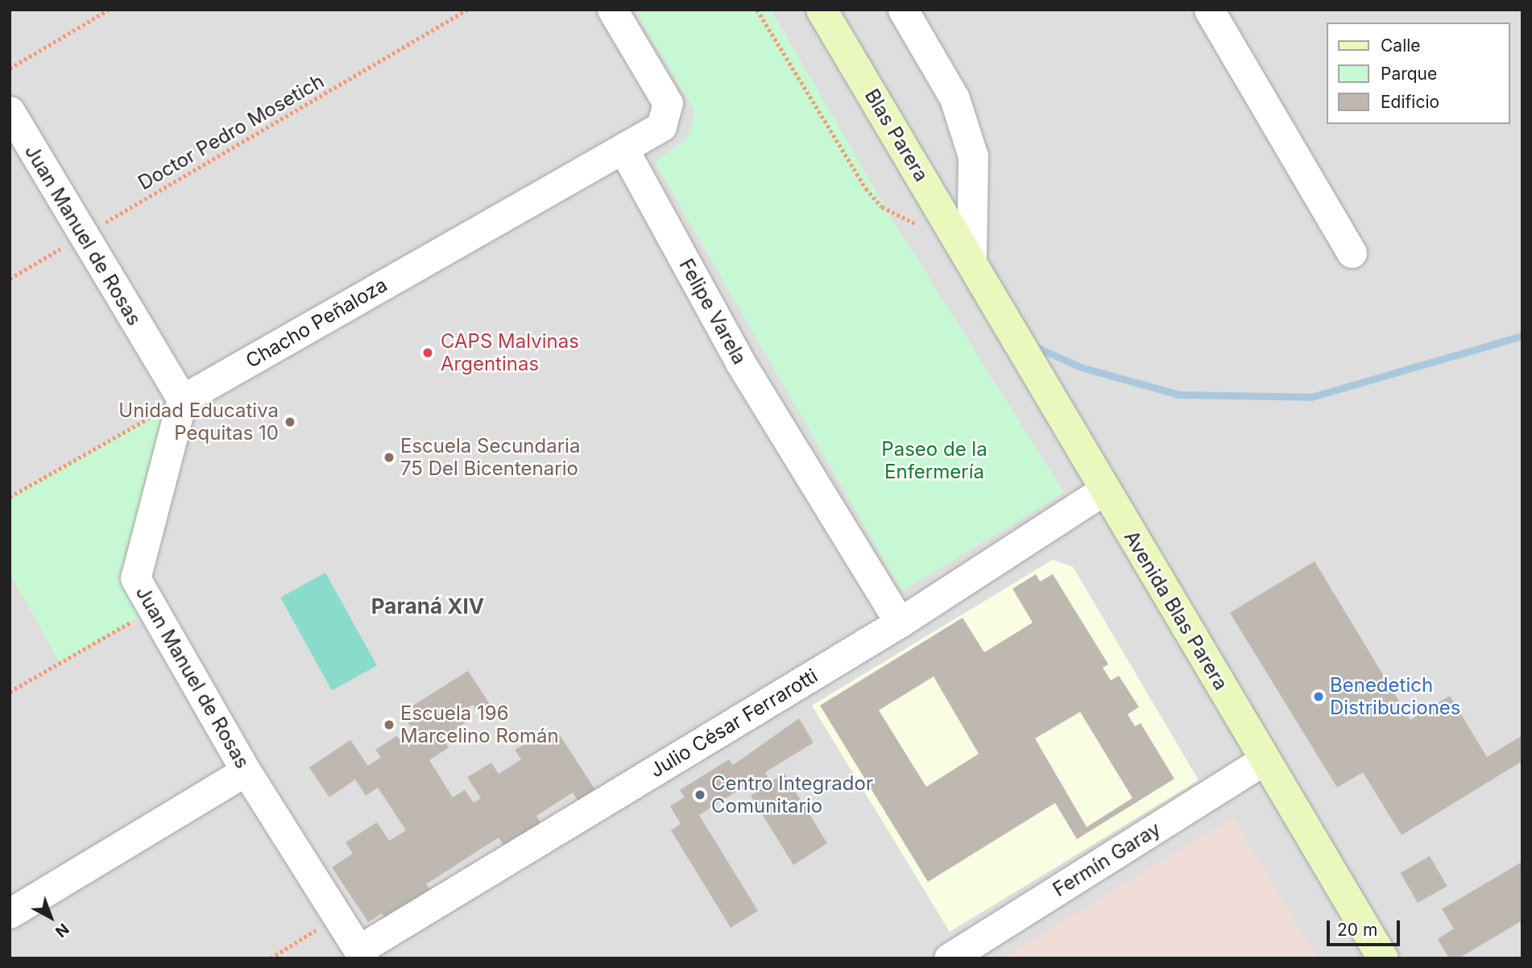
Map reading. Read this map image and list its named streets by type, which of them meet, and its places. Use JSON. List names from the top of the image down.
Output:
{
  "streets": {
    "main road": ["Blas Parera", "Avenida Blas Parera"],
    "street": [
      "Juan Manuel de Rosas",
      "Felipe Varela",
      "Chacho Peñaloza",
      "Julio César Ferrarotti",
      "Fermín Garay"
    ],
    "path": ["Doctor Pedro Mosetich"]
  },
  "crossings": [
    ["Doctor Pedro Mosetich", "Juan Manuel de Rosas"],
    ["Blas Parera", "Avenida Blas Parera"],
    ["Juan Manuel de Rosas", "Chacho Peñaloza"],
    ["Juan Manuel de Rosas", "Julio César Ferrarotti"],
    ["Felipe Varela", "Chacho Peñaloza"],
    ["Felipe Varela", "Julio César Ferrarotti"],
    ["Avenida Blas Parera", "Julio César Ferrarotti"],
    ["Avenida Blas Parera", "Fermín Garay"]
  ],
  "districts": ["Paraná XIV"],
  "parks": ["Paseo de la Enfermería"],
  "places": [
    "CAPS Malvinas Argentinas",
    "Unidad Educativa Pequitas 10",
    "Escuela Secundaria 75 Del Bicentenario",
    "Benedetich Distribuciones",
    "Escuela 196 Marcelino Román",
    "Centro Integrador Comunitario"
  ],
  "legend": ["Calle", "Parque", "Edificio"],
  "scale_bar": "20 m",
  "north": "bottom right"
}
